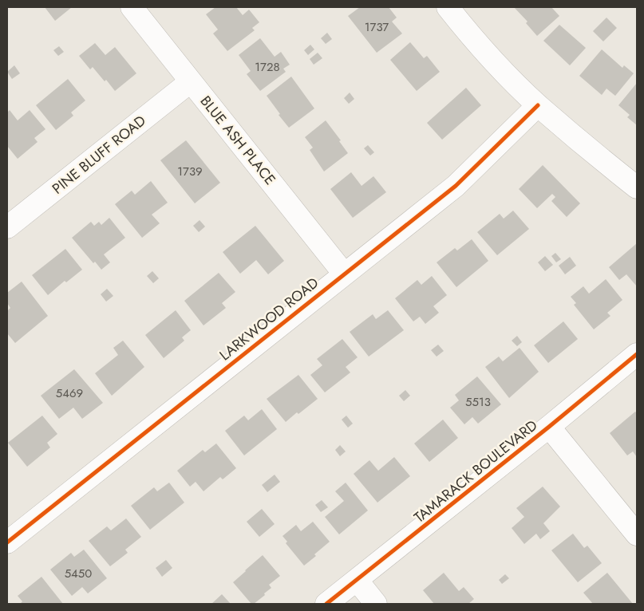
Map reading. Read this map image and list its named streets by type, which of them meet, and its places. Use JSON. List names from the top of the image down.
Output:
{
  "streets": {
    "street": [
      "BLUE ASH PLACE",
      "PINE BLUFF ROAD",
      "LARKWOOD ROAD",
      "TAMARACK BOULEVARD"
    ]
  },
  "crossings": [
    ["BLUE ASH PLACE", "PINE BLUFF ROAD"],
    ["BLUE ASH PLACE", "LARKWOOD ROAD"]
  ],
  "house_numbers": [
    "1737",
    "1728",
    "1739",
    "5469",
    "5513",
    "5450"
  ]
}
